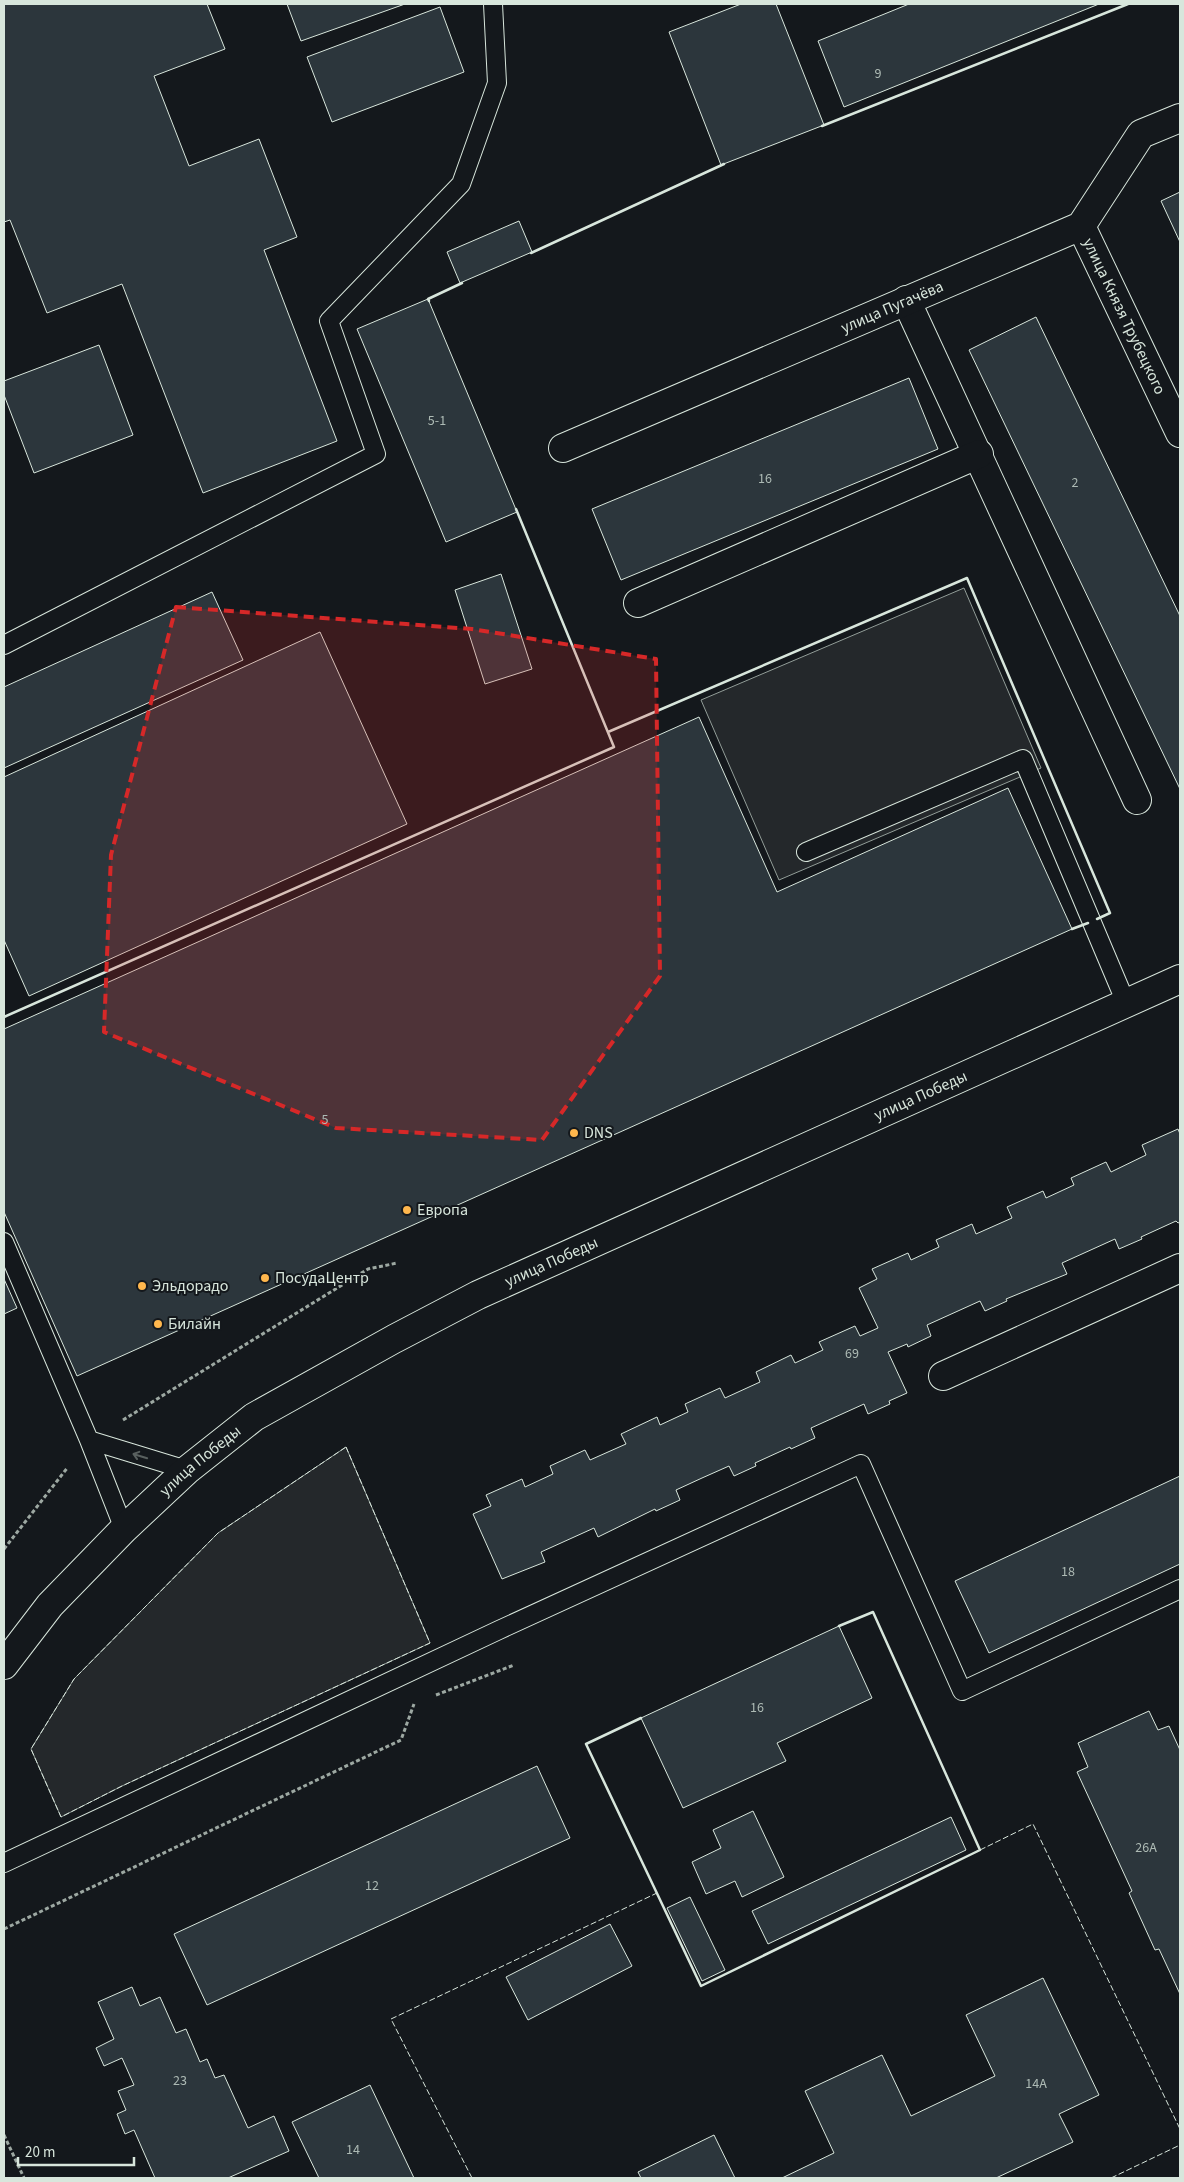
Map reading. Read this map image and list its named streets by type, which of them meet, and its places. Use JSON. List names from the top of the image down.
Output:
{
  "streets": {
    "street": ["улица Пугачёва", "улица Князя Трубецкого", "улица Победы"]
  },
  "crossings": [
    ["улица Пугачёва", "улица Князя Трубецкого"]
  ],
  "places": [
    "DNS",
    "Европа",
    "ПосудаЦентр",
    "Эльдорадо",
    "Билайн"
  ],
  "house_numbers": [
    "9",
    "5-1",
    "16",
    "2",
    "5",
    "69",
    "18",
    "16",
    "26А",
    "12",
    "23",
    "14А",
    "14"
  ],
  "scale_bar": "20 m"
}
